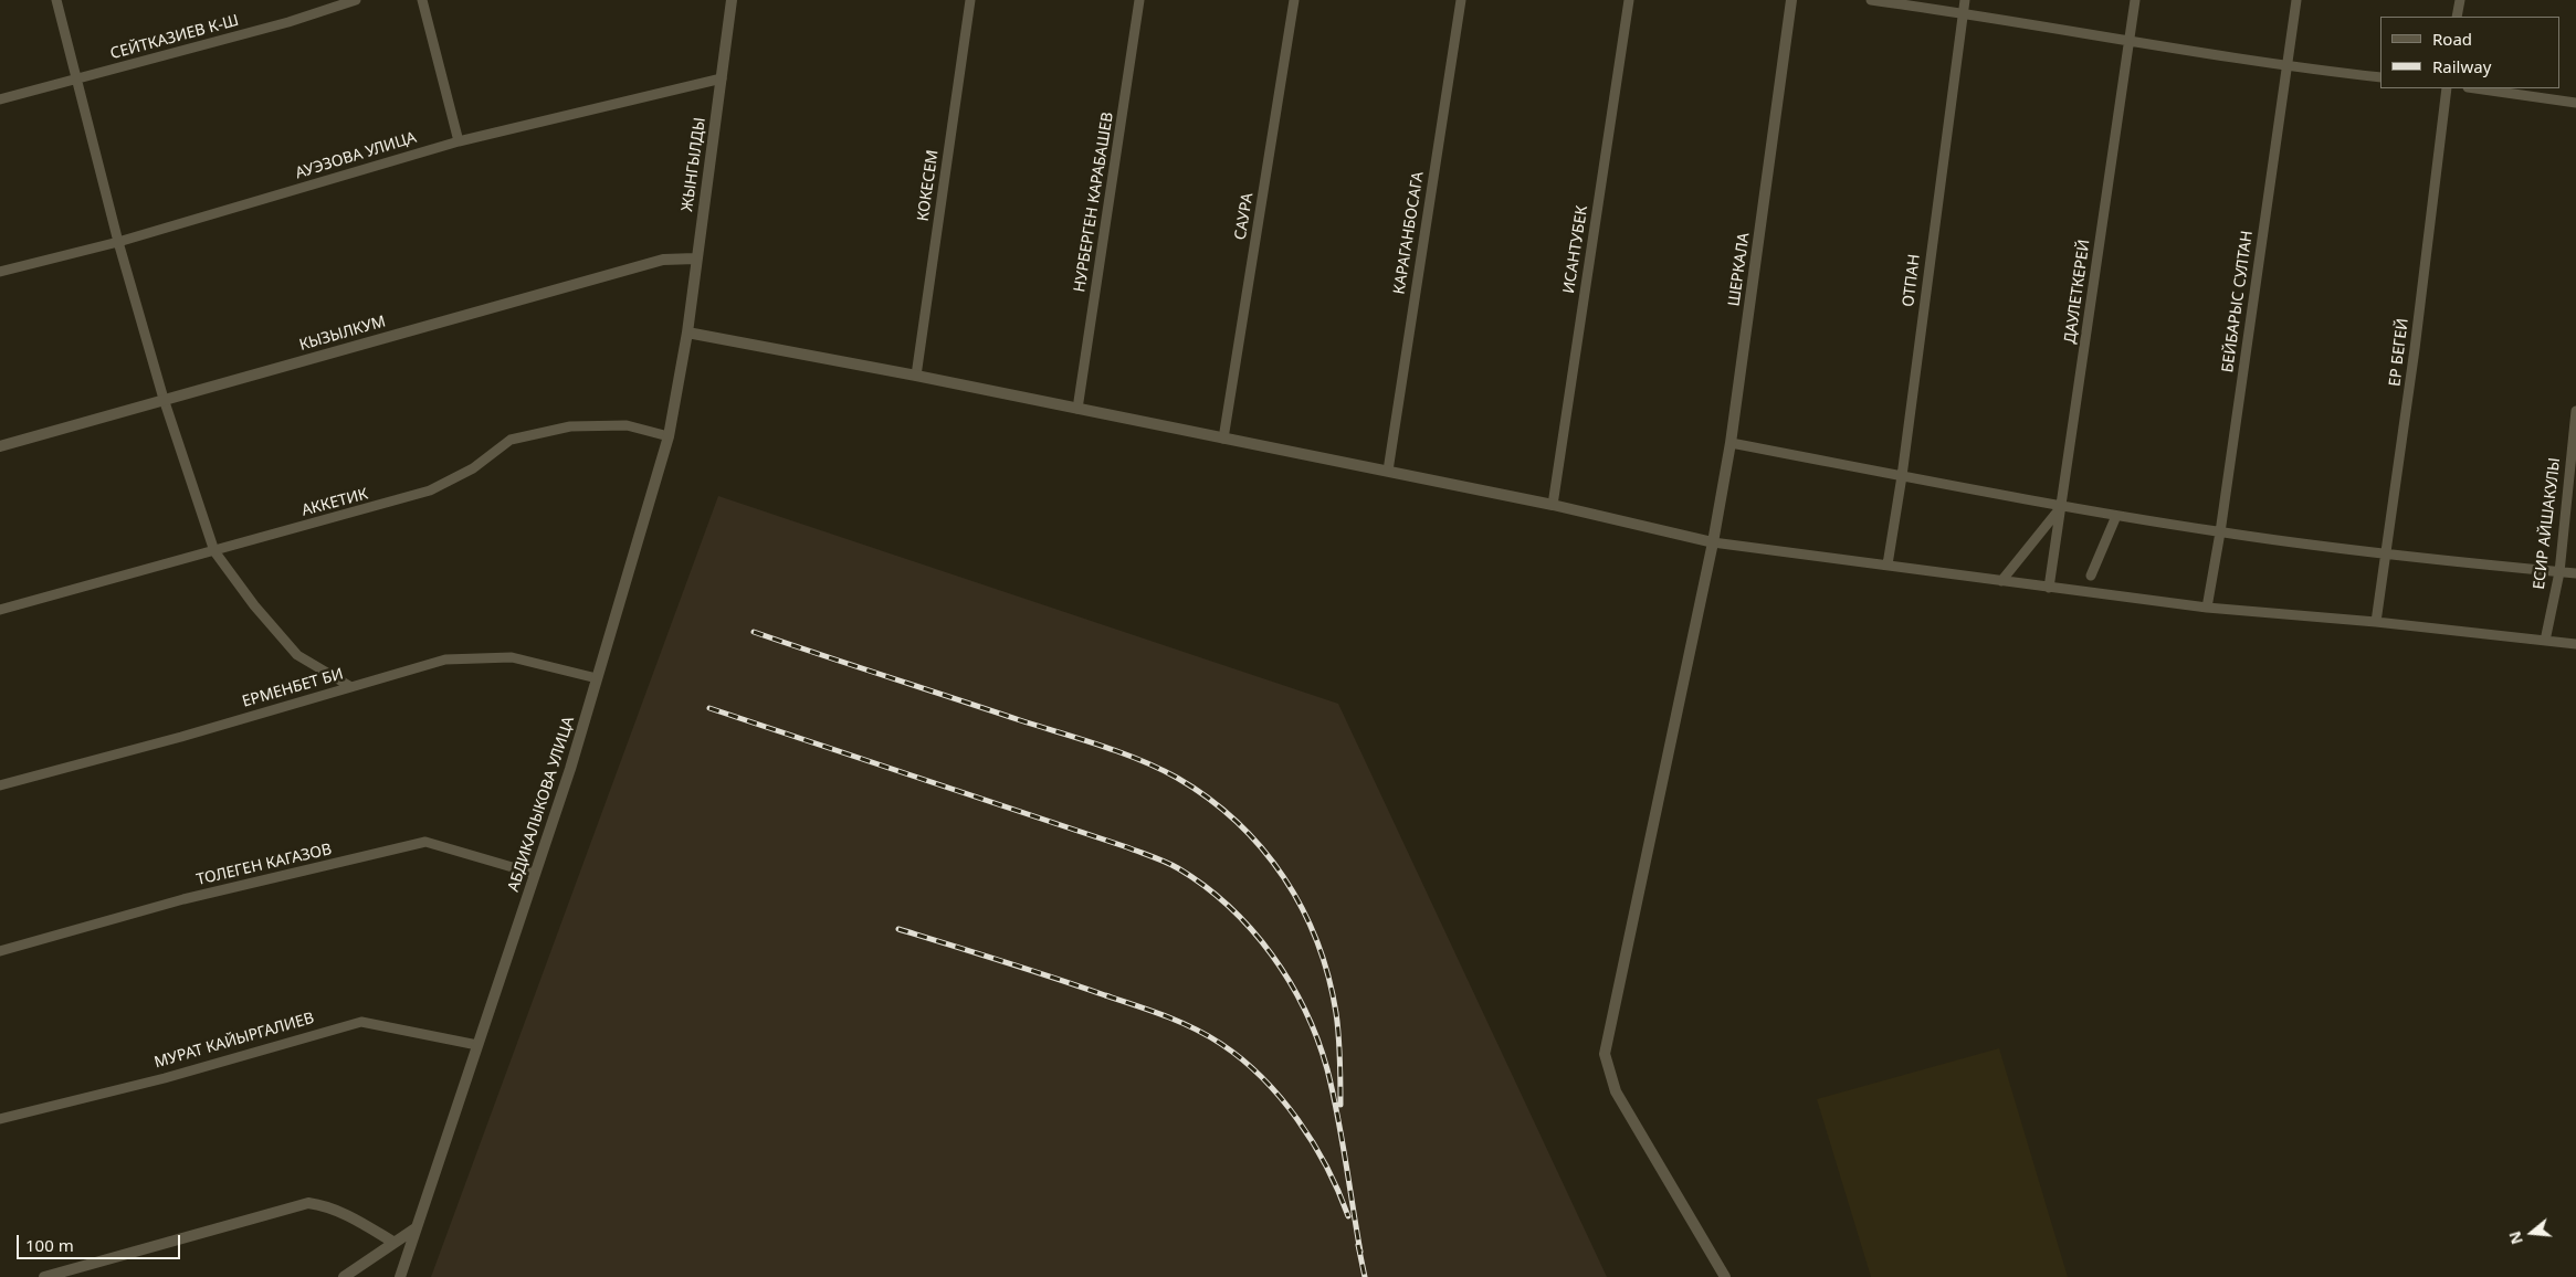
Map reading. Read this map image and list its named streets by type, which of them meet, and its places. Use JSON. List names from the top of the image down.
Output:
{
  "streets": {
    "street": [
      "СЕЙТКАЗИЕВ К-Ш",
      "АУЭЗОВА УЛИЦА",
      "ЖЫНГЫЛДЫ",
      "КОКЕСЕМ",
      "НУРБЕРГЕН КАРАБАШЕВ",
      "САУРА",
      "КАРАГАНБОСАГА",
      "ИСАНТУБЕК",
      "ШЕРКАЛА",
      "ОТПАН",
      "ДАУЛЕТКЕРЕЙ",
      "БЕЙБАРЫС СУЛТАН",
      "КЫЗЫЛКУМ",
      "ЕР БЕГЕЙ",
      "АККЕТИК",
      "ЕСИР АЙШАКУЛЫ",
      "ЕРМЕНБЕТ БИ",
      "АБДИКАЛЫКОВА УЛИЦА",
      "ТОЛЕГЕН КАГАЗОВ",
      "МУРАТ КАЙЫРГАЛИЕВ"
    ]
  },
  "crossings": [
    ["АУЭЗОВА УЛИЦА", "ЖЫНГЫЛДЫ"],
    ["ЖЫНГЫЛДЫ", "КЫЗЫЛКУМ"],
    ["ЖЫНГЫЛДЫ", "АБДИКАЛЫКОВА УЛИЦА"],
    ["АККЕТИК", "АБДИКАЛЫКОВА УЛИЦА"],
    ["ЕРМЕНБЕТ БИ", "АБДИКАЛЫКОВА УЛИЦА"],
    ["АБДИКАЛЫКОВА УЛИЦА", "ТОЛЕГЕН КАГАЗОВ"],
    ["АБДИКАЛЫКОВА УЛИЦА", "МУРАТ КАЙЫРГАЛИЕВ"]
  ],
  "legend": ["Road", "Railway"],
  "scale_bar": "100 m",
  "north": "left"
}
